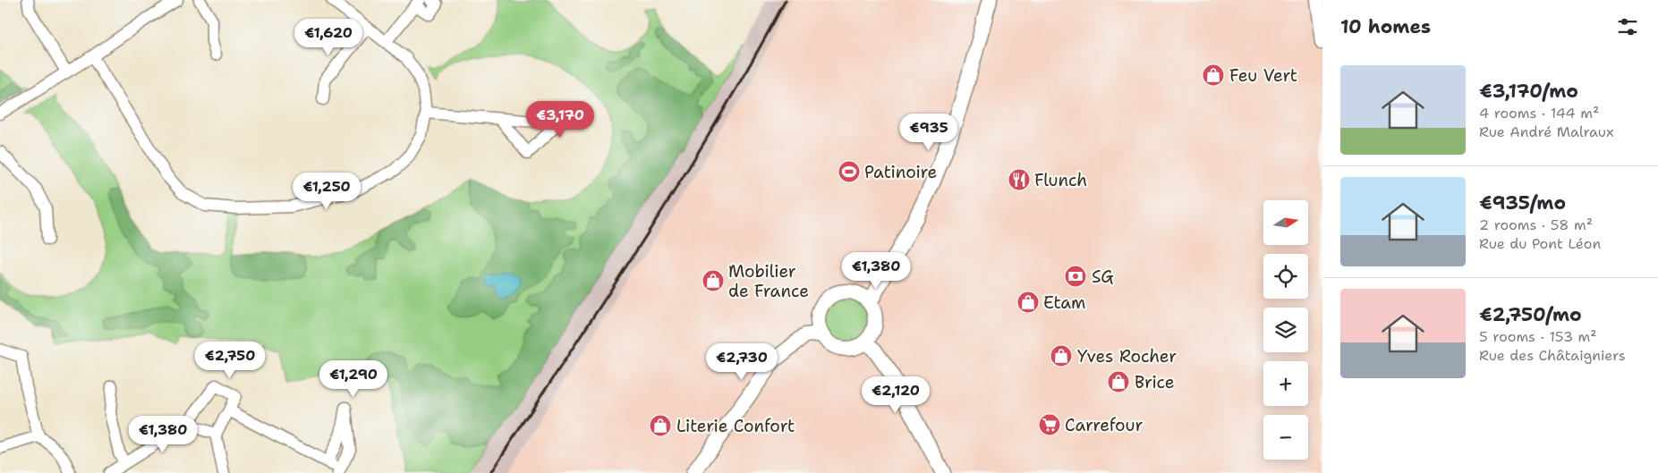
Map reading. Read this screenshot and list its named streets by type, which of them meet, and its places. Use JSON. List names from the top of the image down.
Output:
{
  "places": {
    "shop": [
      "Feu Vert",
      "Mobilier de France",
      "Etam",
      "Yves Rocher",
      "Brice",
      "Literie Confort"
    ],
    "sports": ["Patinoire"],
    "restaurant": ["Flunch"],
    "bank": ["SG"],
    "supermarket": ["Carrefour"]
  },
  "north": "right",
  "page": {
    "heading": "10 homes",
    "price": [
      "€1,620",
      "€3,170",
      "€935",
      "€1,250",
      "€1,380",
      "€2,750",
      "€2,730",
      "€1,290",
      "€2,120",
      "€1,380"
    ],
    "list": [
      {
        "name": "€3,170/mo",
        "note": "4 rooms · 144 m² · Rue André Malraux"
      },
      {
        "name": "€935/mo",
        "note": "2 rooms · 58 m² · Rue du Pont Léon"
      },
      {
        "name": "€2,750/mo",
        "note": "5 rooms · 153 m² · Rue des Châtaigniers"
      }
    ],
    "map_buttons": ["+", "−"]
  }
}
